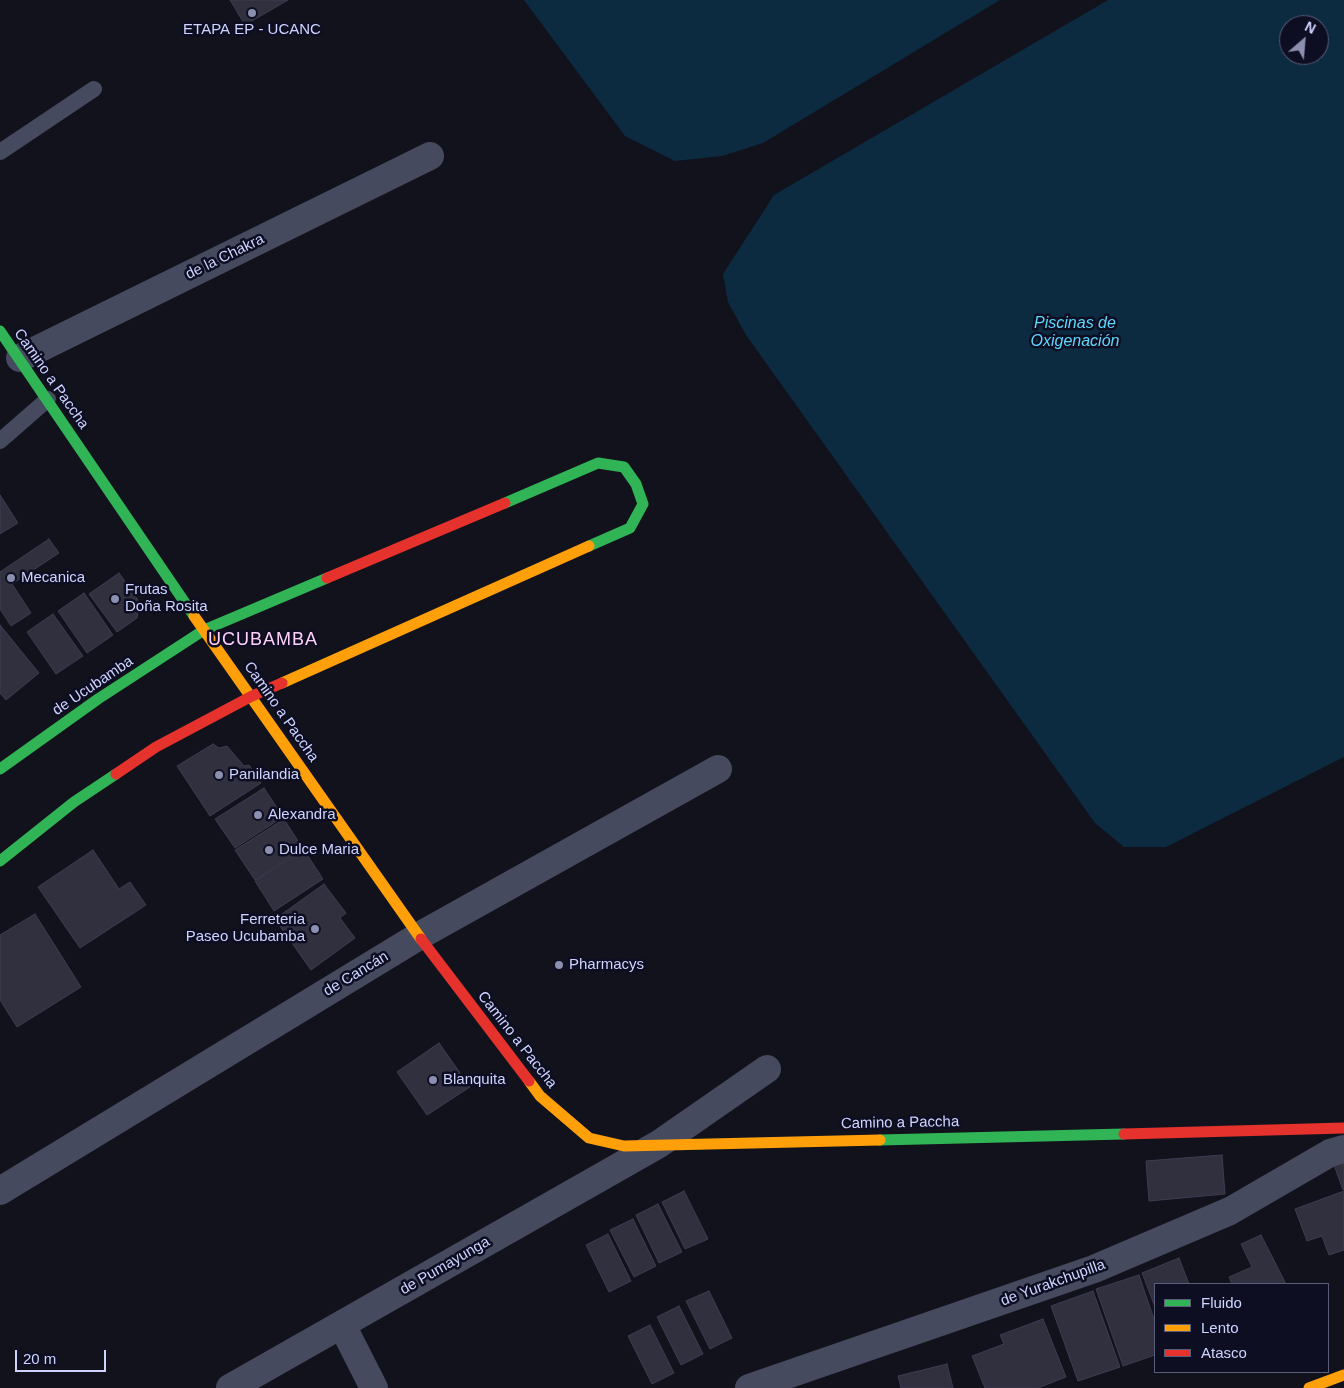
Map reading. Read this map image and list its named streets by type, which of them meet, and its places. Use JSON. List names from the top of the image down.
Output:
{
  "streets": {
    "main road": ["Camino a Paccha", "de Ucubamba"],
    "street": [
      "de la Chakra",
      "de Cancán",
      "de Pumayunga",
      "de Yurakchupilla"
    ]
  },
  "crossings": [
    ["de la Chakra", "Camino a Paccha"],
    ["Camino a Paccha", "de Ucubamba"],
    ["Camino a Paccha", "de Cancán"],
    ["Camino a Paccha", "de Pumayunga"]
  ],
  "districts": ["UCUBAMBA"],
  "water": ["Piscinas de Oxigenación"],
  "places": [
    "ETAPA EP - UCANC",
    "Mecanica",
    "Frutas Doña Rosita",
    "Panilandia",
    "Alexandra",
    "Dulce Maria",
    "Ferreteria Paseo Ucubamba",
    "Pharmacys",
    "Blanquita"
  ],
  "legend": ["Fluido", "Lento", "Atasco"],
  "scale_bar": "20 m",
  "north": "top right"
}
